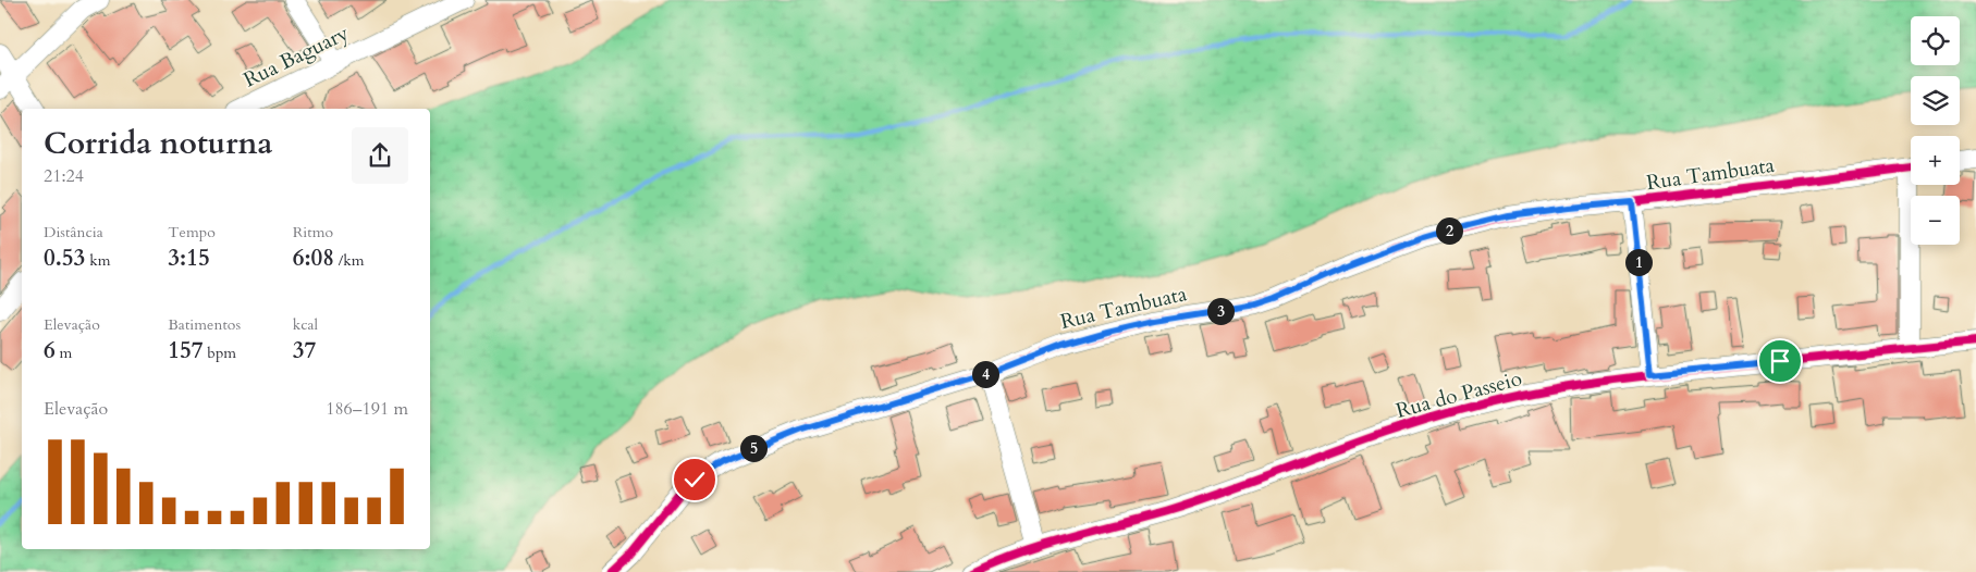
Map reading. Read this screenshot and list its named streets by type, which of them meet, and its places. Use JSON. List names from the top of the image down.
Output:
{
  "streets": {
    "street": ["Rua Baguary", "Rua Tambuata", "Rua do Passeio"]
  },
  "page": {
    "map_buttons": ["+", "−"],
    "heading": ["Corrida noturna", "21:24"],
    "stats": [
      ["Distância", "0.53 km"],
      ["Tempo", "3:15"],
      ["Ritmo", "6:08 /km"],
      ["Elevação", "6 m"],
      ["Batimentos", "157 bpm"],
      ["kcal", "37"]
    ],
    "pins": [
      "2",
      "1",
      "3",
      "4",
      "5"
    ],
    "chart": ["Elevação", "186–191 m"]
  }
}
